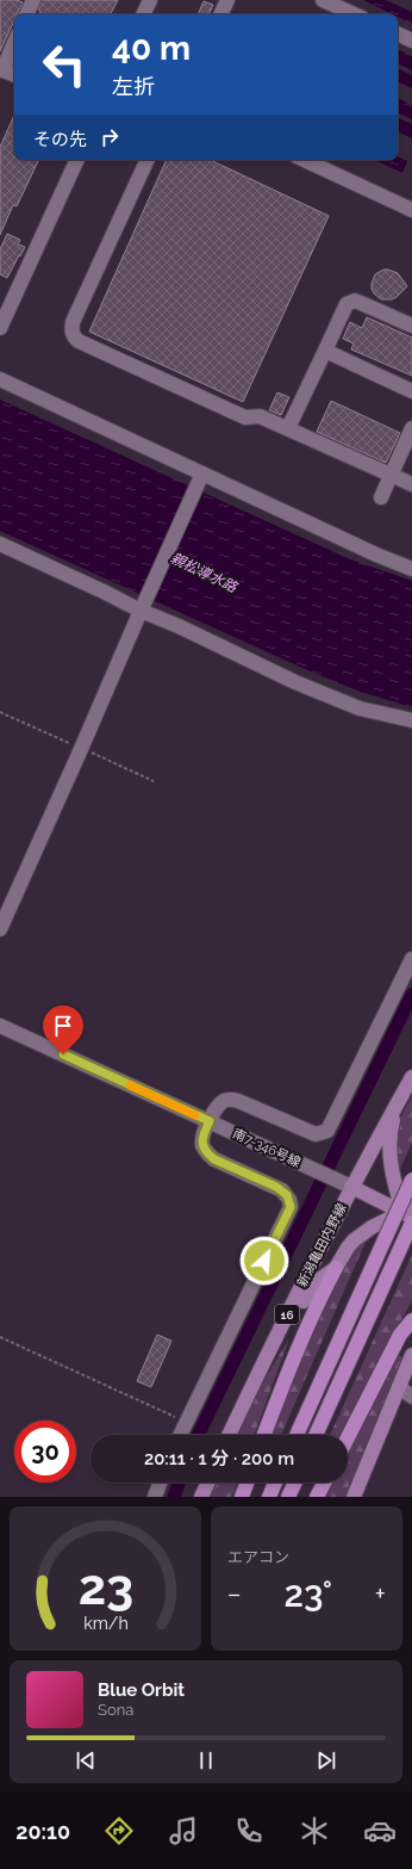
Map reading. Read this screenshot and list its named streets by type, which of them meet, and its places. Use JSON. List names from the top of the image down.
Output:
{
  "streets": {
    "main road": ["新潟亀田内野線", "16"],
    "street": ["南7-346号線"]
  },
  "crossings": [
    ["南7-346号線", "新潟亀田内野線"]
  ],
  "water": ["親松導水路"],
  "page": {
    "turn": ["40 m", "左折"],
    "then": "その先",
    "limit": "30",
    "trip": "20:11 · 1 分 · 200 m",
    "tile": "エアコン",
    "heat": ["−", "23°", "+"],
    "song": ["Blue Orbit", "Sona"],
    "tabs": "20:10",
    "gauge": ["23", "km/h"]
  }
}
